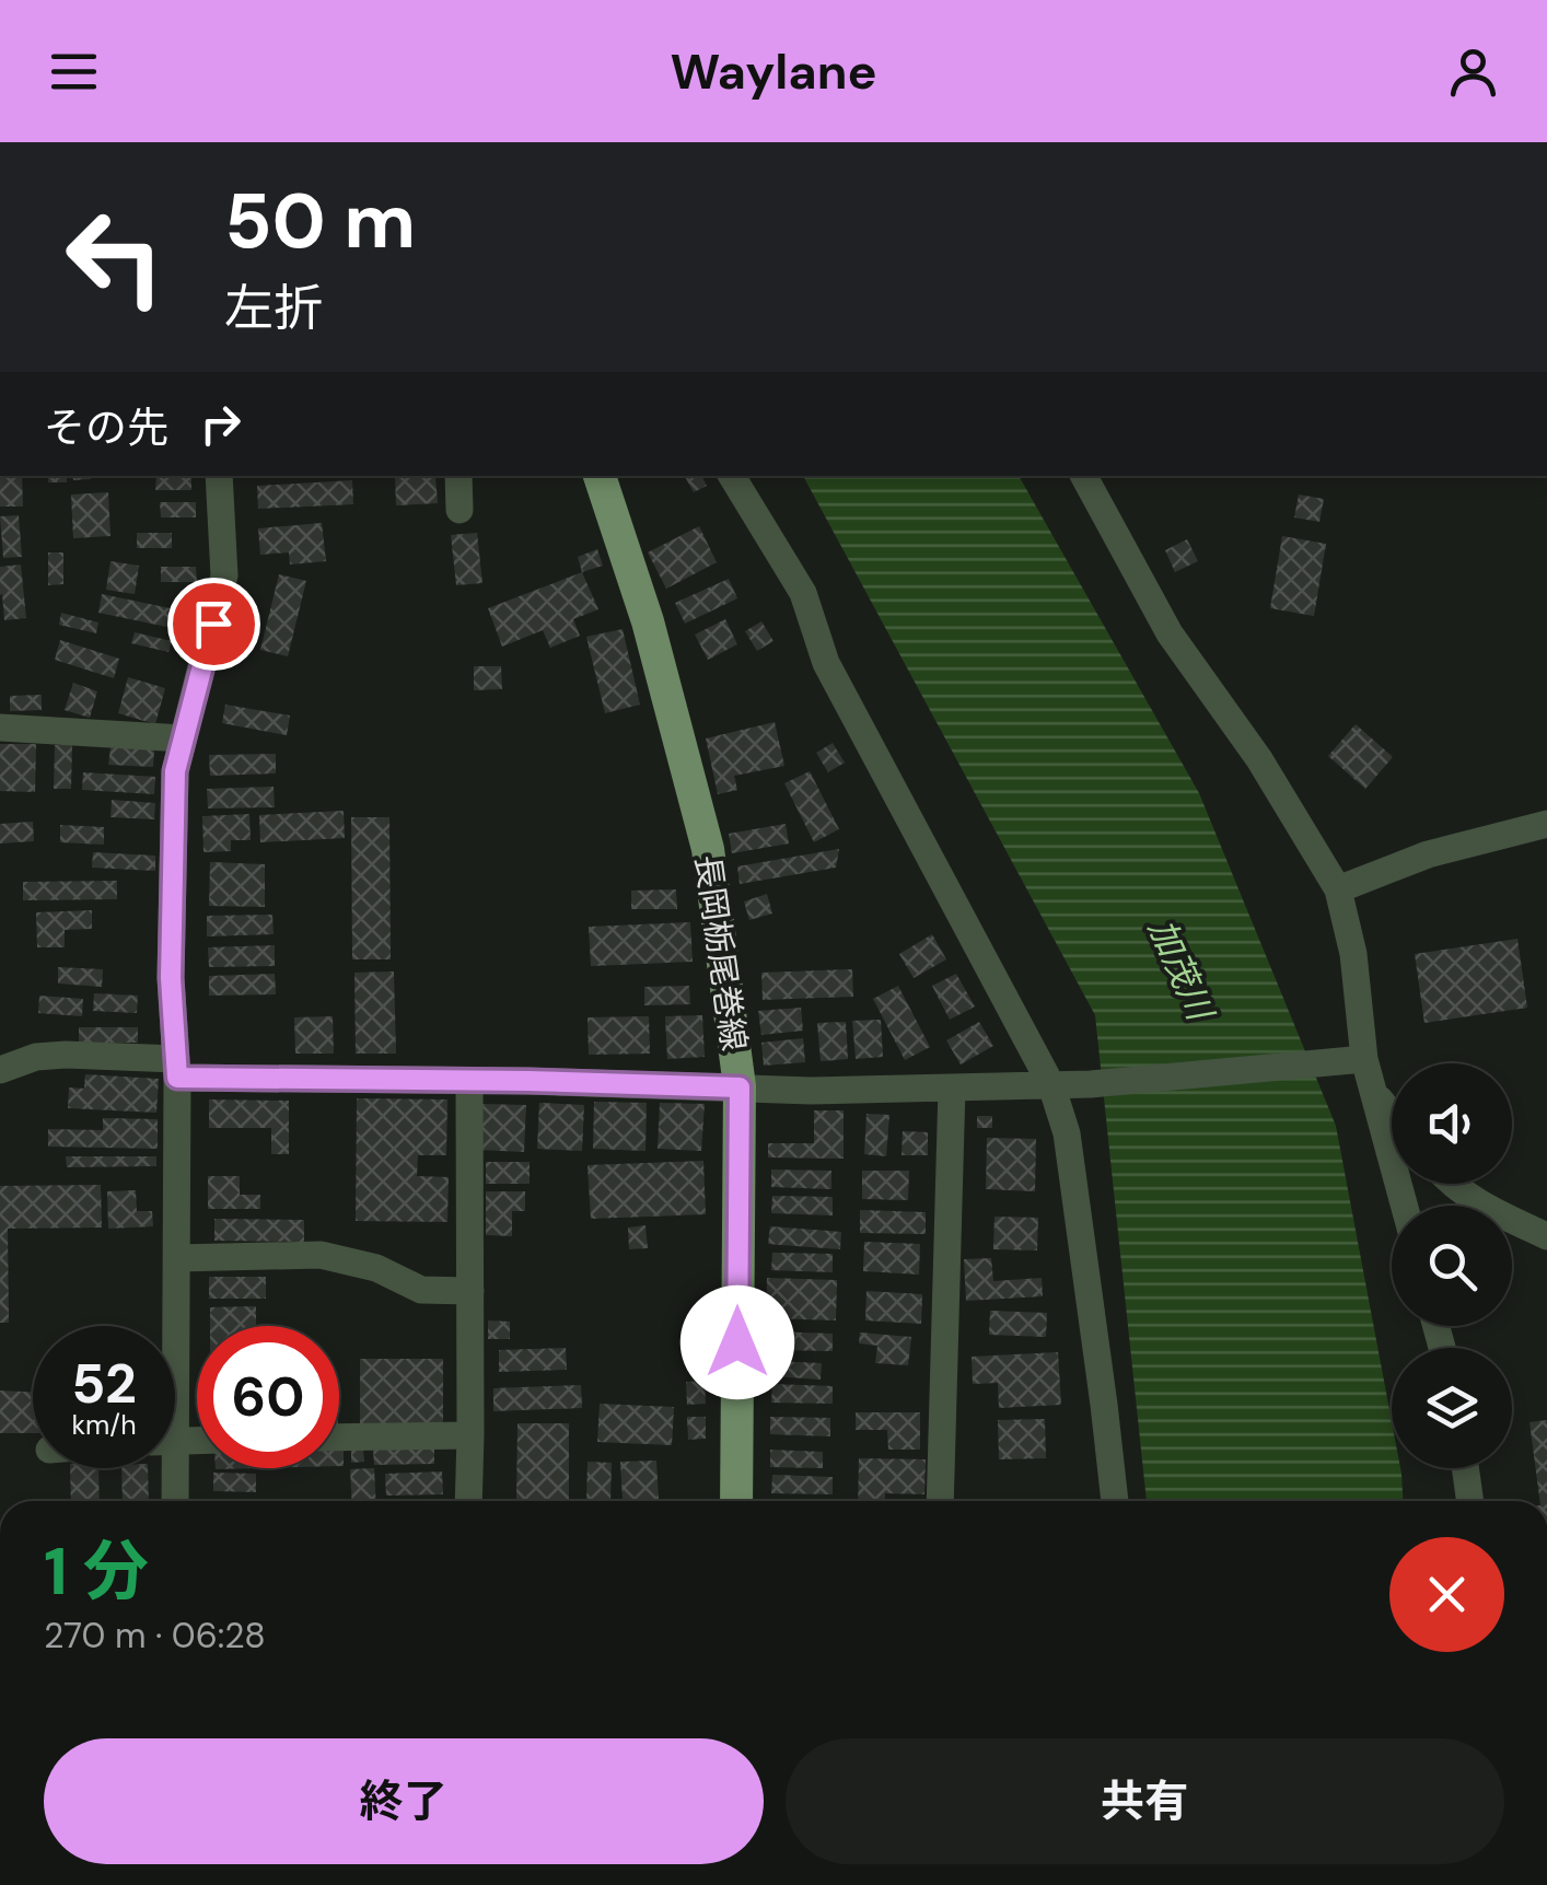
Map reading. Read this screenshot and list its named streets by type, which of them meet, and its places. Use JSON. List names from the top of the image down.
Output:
{
  "streets": {
    "main road": ["長岡栃尾巻線"]
  },
  "water": ["加茂川"],
  "page": {
    "header": "Waylane",
    "turn": ["50 m", "左折"],
    "then": "その先",
    "speed": "52 km/h",
    "limit": "60",
    "heading": ["1 分", "270 m · 06:28"],
    "buttons": ["終了", "共有"]
  }
}
